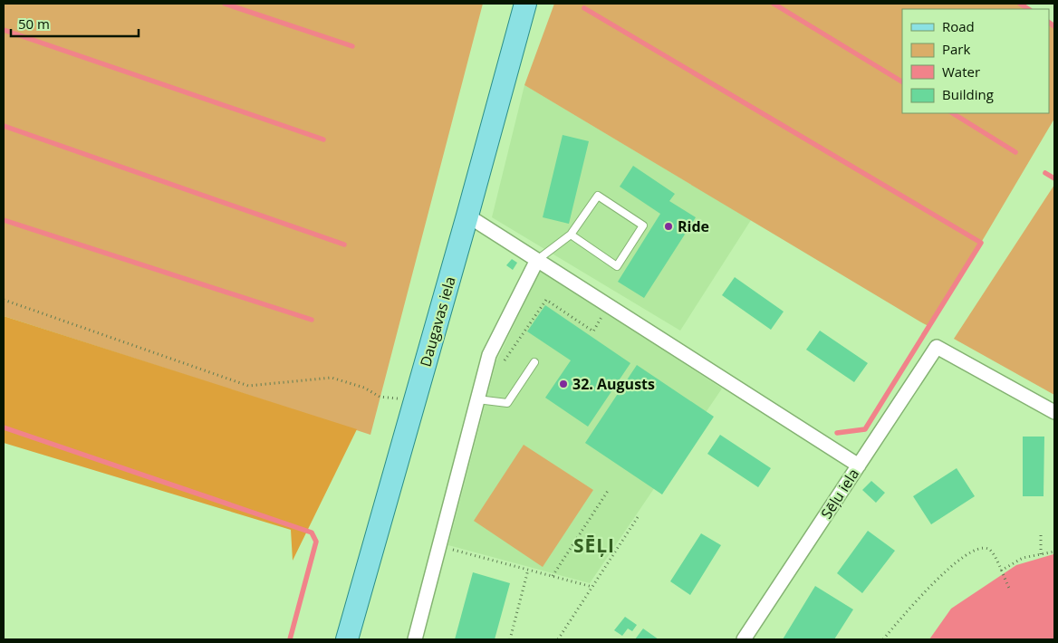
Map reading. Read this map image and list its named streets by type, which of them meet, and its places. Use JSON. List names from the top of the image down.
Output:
{
  "streets": {
    "main road": ["Daugavas iela"],
    "street": ["Sēļu iela"]
  },
  "districts": ["SĒĻI"],
  "places": ["Ride", "32. Augusts"],
  "legend": [
    "Road",
    "Park",
    "Water",
    "Building"
  ],
  "scale_bar": "50 m"
}
